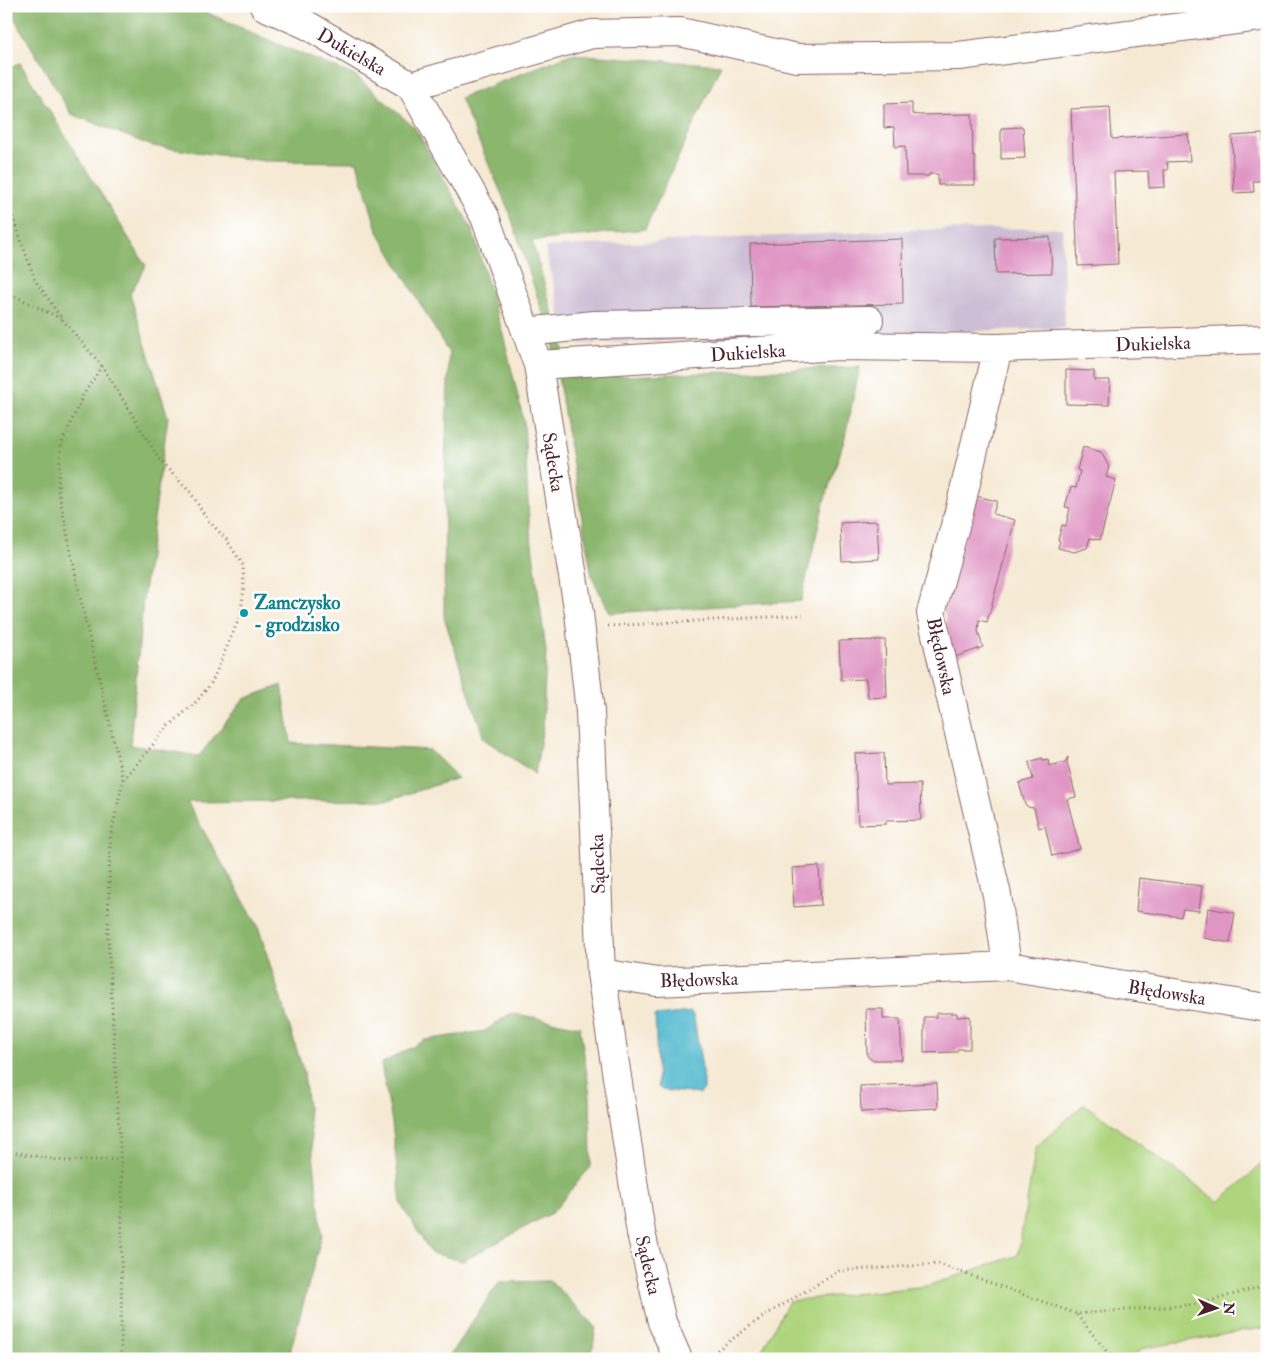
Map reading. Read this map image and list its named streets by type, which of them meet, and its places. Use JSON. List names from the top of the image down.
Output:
{
  "streets": {
    "street": ["Dukielska", "Sądecka", "Błędowska"]
  },
  "crossings": [
    ["Dukielska", "Sądecka"],
    ["Dukielska", "Błędowska"],
    ["Sądecka", "Błędowska"]
  ],
  "places": ["Zamczysko - grodzisko"],
  "north": "right"
}
